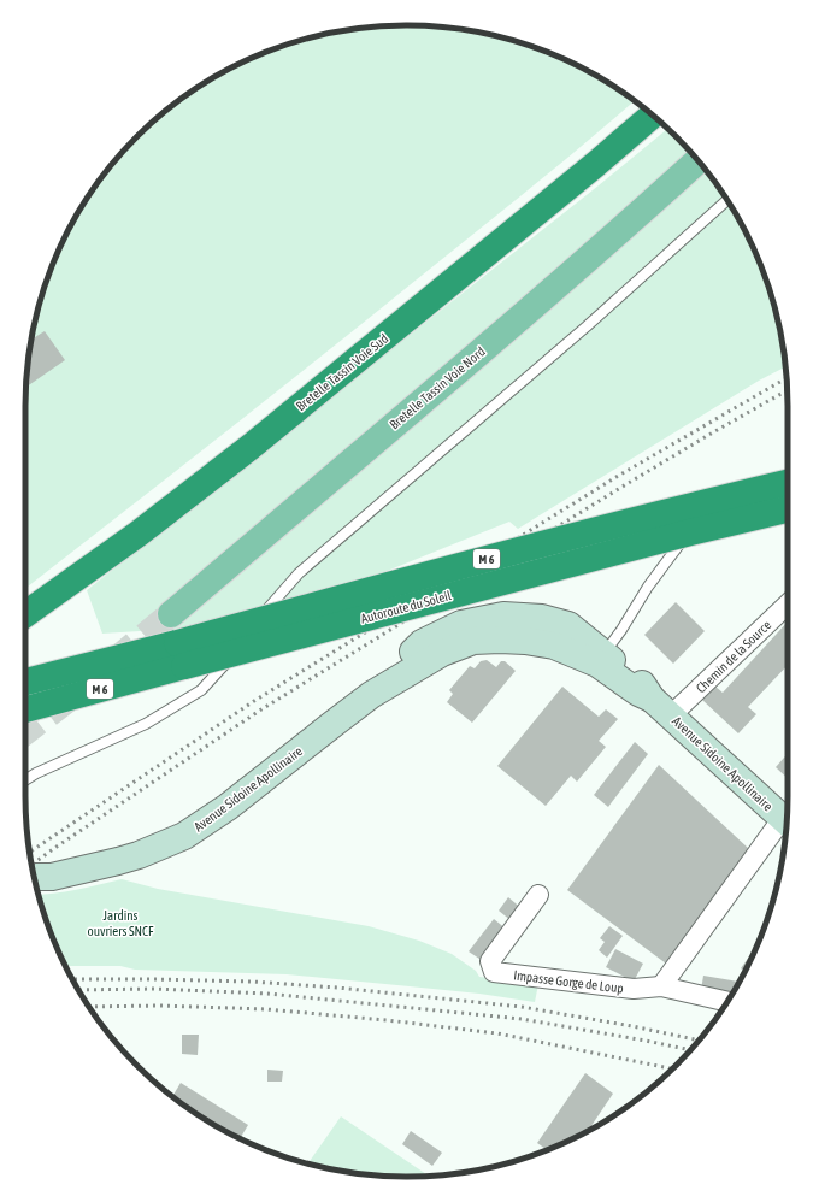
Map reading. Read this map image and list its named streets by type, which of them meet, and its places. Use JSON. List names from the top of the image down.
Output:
{
  "streets": {
    "highway": ["Bretelle Tassin Voie Sud", "M 6", "Autoroute du Soleil"],
    "main road": ["Bretelle Tassin Voie Nord", "Avenue Sidoine Apollinaire"],
    "street": ["Chemin de la Source", "Impasse Gorge de Loup"]
  },
  "crossings": [
    ["Chemin de la Source", "Avenue Sidoine Apollinaire"]
  ],
  "parks": ["Jardins ouvriers SNCF"]
}
